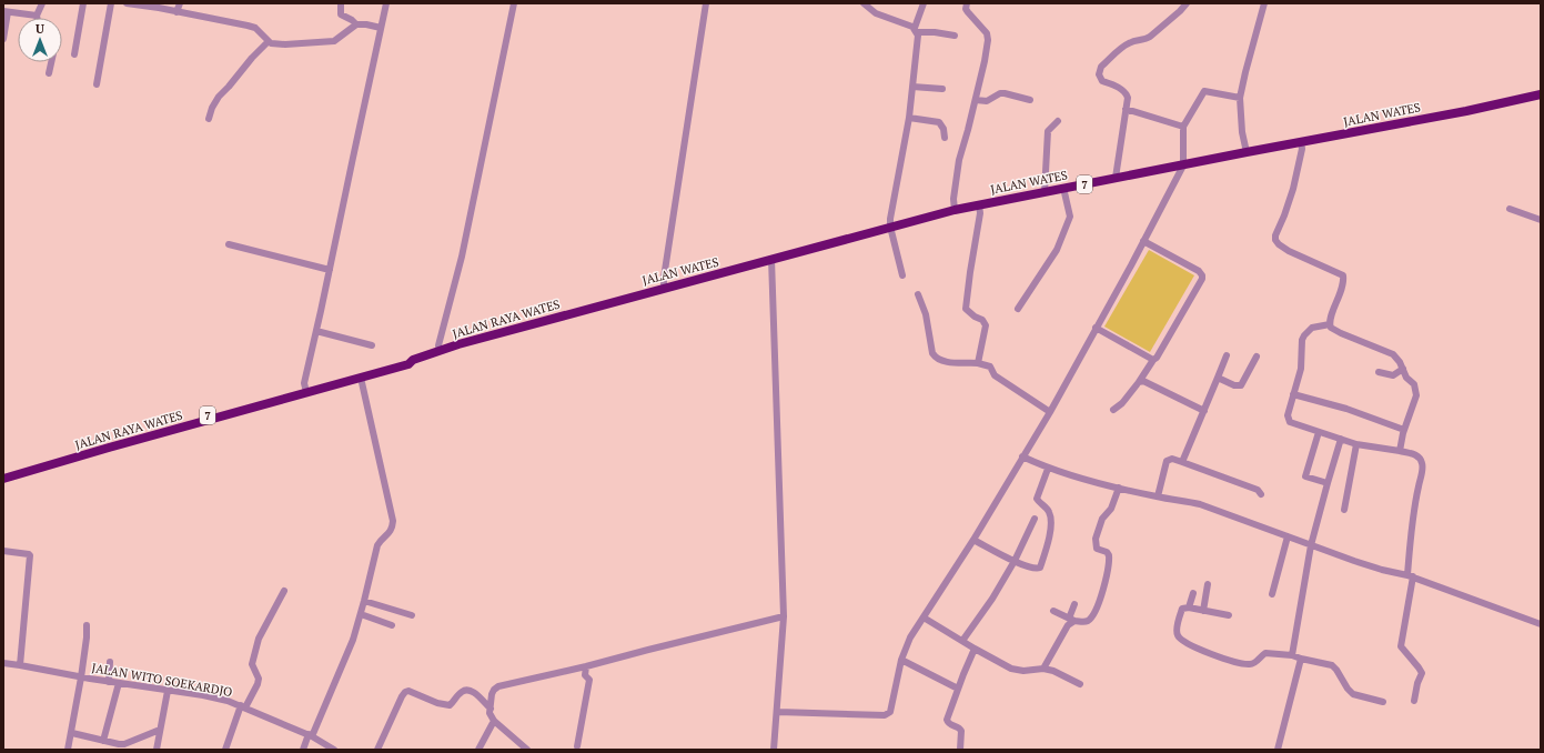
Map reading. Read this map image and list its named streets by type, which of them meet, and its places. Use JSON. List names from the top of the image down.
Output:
{
  "streets": {
    "highway": ["JALAN WATES", "7", "JALAN RAYA WATES"],
    "street": ["JALAN WITO SOEKARDJO"]
  },
  "crossings": [
    ["JALAN WATES", "JALAN RAYA WATES"]
  ],
  "north": "top"
}
